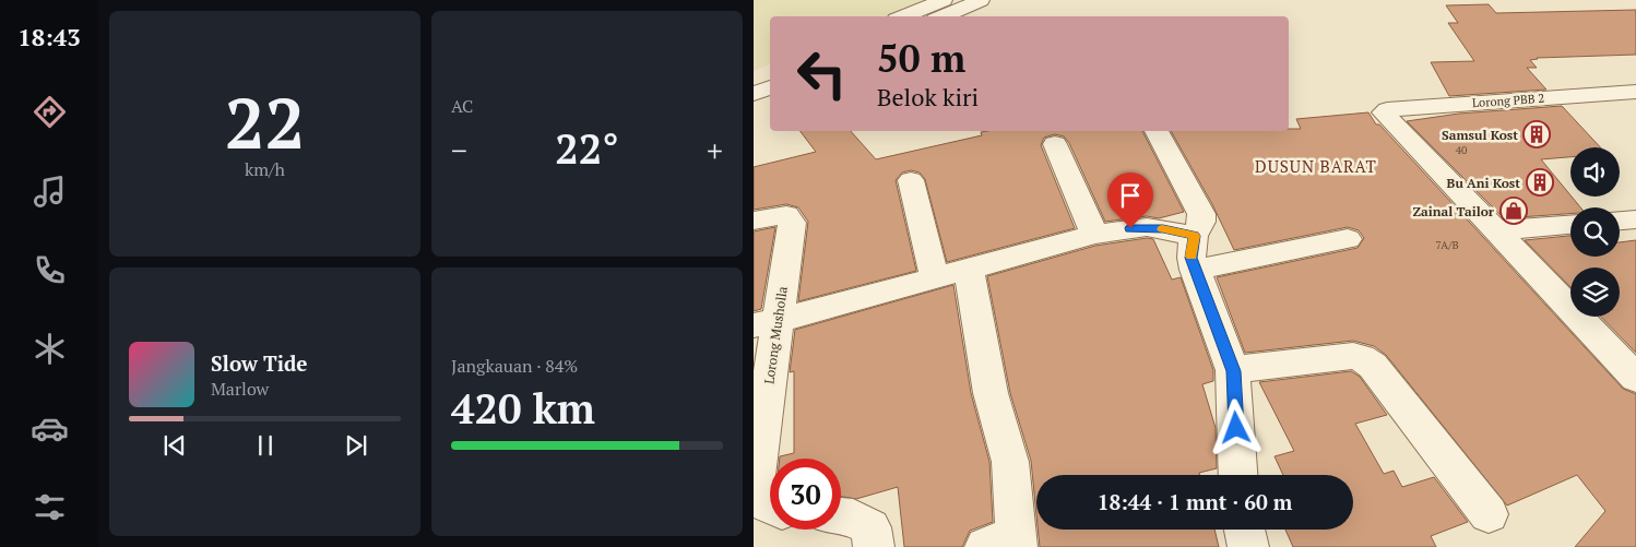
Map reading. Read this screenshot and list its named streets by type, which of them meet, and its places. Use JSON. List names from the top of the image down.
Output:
{
  "streets": {
    "street": ["Lorong PBB 2", "Lorong Musholla"]
  },
  "districts": ["DUSUN BARAT"],
  "places": {
    "building": ["Samsul Kost", "Bu Ani Kost"],
    "shop": ["Zainal Tailor"]
  },
  "house_numbers": ["40", "7A/B"],
  "page": {
    "tabs": "18:43",
    "tile": [
      ["22", "km/h"],
      "AC",
      ["Jangkauan · 84%", "420 km"]
    ],
    "turn": ["50 m", "Belok kiri"],
    "heat": ["−", "22°", "+"],
    "song": ["Slow Tide", "Marlow"],
    "limit": "30",
    "trip": "18:44 · 1 mnt · 60 m"
  }
}
